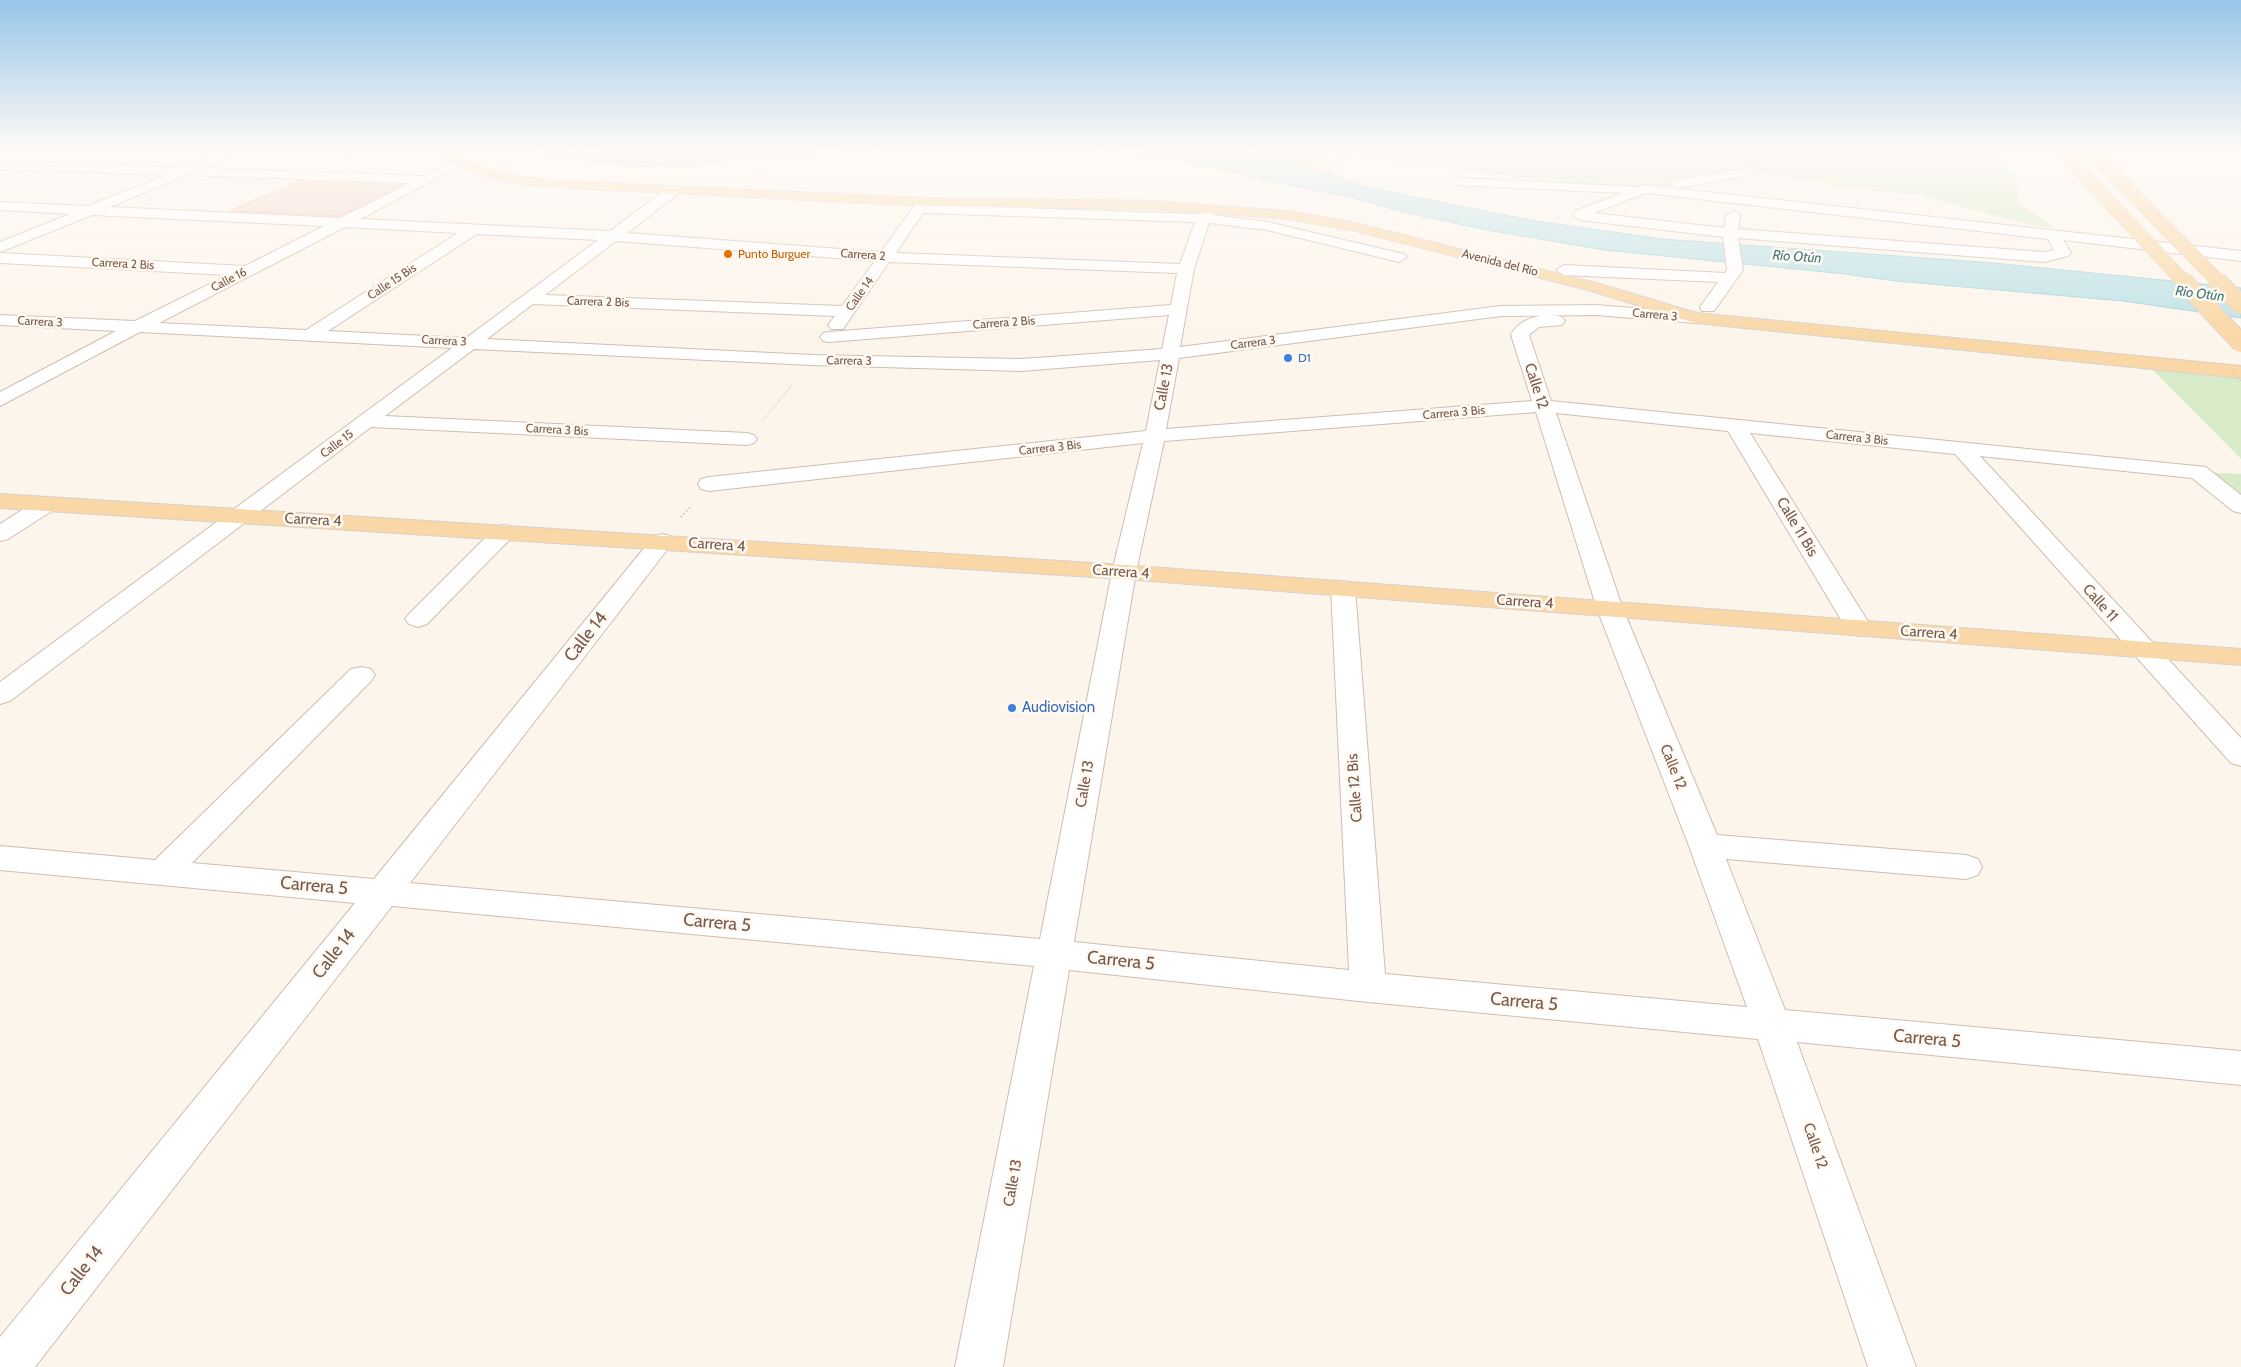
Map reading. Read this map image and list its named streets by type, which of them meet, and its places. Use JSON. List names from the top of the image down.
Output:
{
  "streets": {
    "main road": ["Avenida del Río", "Carrera 4"],
    "street": [
      "Carrera 2",
      "Carrera 2 Bis",
      "Calle 16",
      "Calle 15 Bis",
      "Calle 14",
      "Carrera 3",
      "Calle 12",
      "Calle 13",
      "Carrera 3 Bis",
      "Calle 15",
      "Calle 11 Bis",
      "Calle 11",
      "Calle 12 Bis",
      "Carrera 5"
    ]
  },
  "crossings": [
    ["Carrera 2", "Calle 16"],
    ["Carrera 2", "Calle 15 Bis"],
    ["Carrera 2", "Calle 14"],
    ["Carrera 2", "Calle 13"],
    ["Carrera 2", "Calle 15"],
    ["Avenida del Río", "Carrera 3"],
    ["Avenida del Río", "Calle 12"],
    ["Avenida del Río", "Calle 13"],
    ["Carrera 2 Bis", "Calle 16"],
    ["Carrera 2 Bis", "Calle 14"],
    ["Carrera 2 Bis", "Calle 13"],
    ["Carrera 2 Bis", "Calle 15"],
    ["Calle 16", "Carrera 3"],
    ["Calle 15 Bis", "Carrera 3"],
    ["Calle 14", "Carrera 3"],
    ["Calle 14", "Carrera 4"],
    ["Calle 14", "Carrera 5"],
    ["Carrera 3", "Calle 12"],
    ["Carrera 3", "Calle 13"],
    ["Carrera 3", "Calle 15"],
    ["Calle 12", "Carrera 3 Bis"],
    ["Calle 12", "Carrera 4"],
    ["Calle 12", "Carrera 5"],
    ["Calle 13", "Carrera 3 Bis"],
    ["Calle 13", "Carrera 4"],
    ["Calle 13", "Carrera 5"],
    ["Carrera 3 Bis", "Calle 15"],
    ["Carrera 3 Bis", "Calle 11 Bis"],
    ["Carrera 3 Bis", "Calle 11"],
    ["Calle 15", "Carrera 4"],
    ["Carrera 4", "Calle 11 Bis"],
    ["Carrera 4", "Calle 11"],
    ["Carrera 4", "Calle 12 Bis"],
    ["Calle 12 Bis", "Carrera 5"]
  ],
  "water": ["Río Otún"],
  "places": ["Punto Burguer", "D1", "Audiovision"]
}
